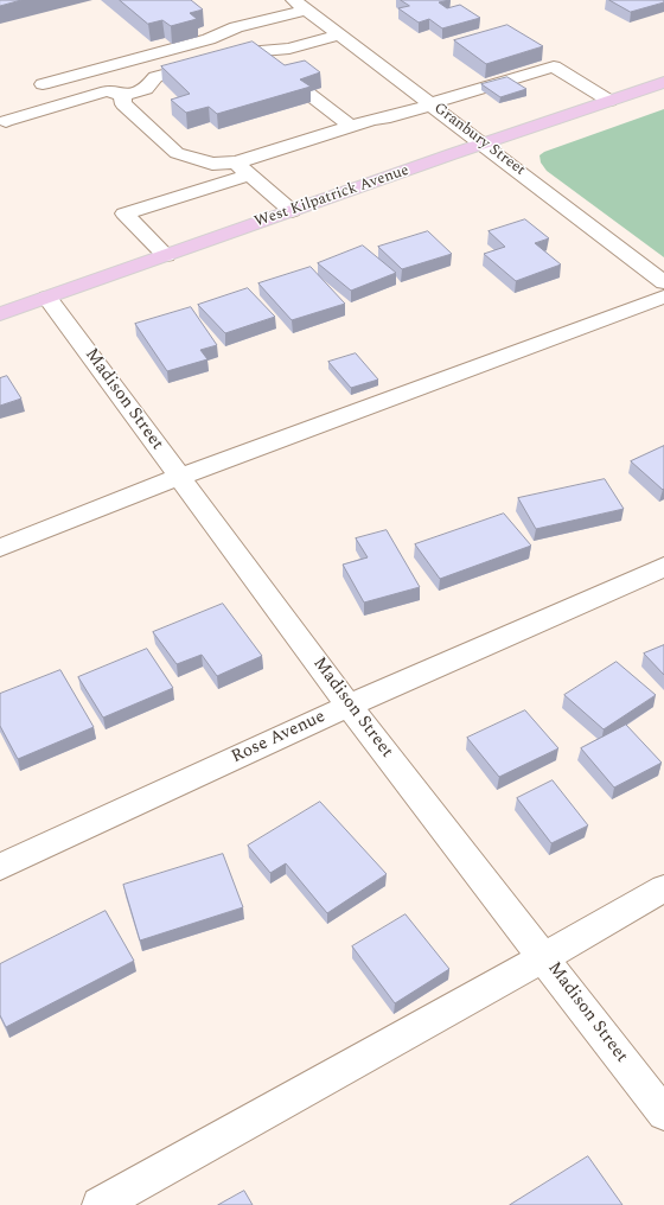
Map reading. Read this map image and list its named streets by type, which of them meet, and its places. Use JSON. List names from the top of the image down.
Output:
{
  "streets": {
    "main road": ["West Kilpatrick Avenue"],
    "street": ["Granbury Street", "Madison Street", "Rose Avenue"]
  },
  "crossings": [
    ["Granbury Street", "West Kilpatrick Avenue"],
    ["West Kilpatrick Avenue", "Madison Street"],
    ["Madison Street", "Rose Avenue"]
  ]
}
